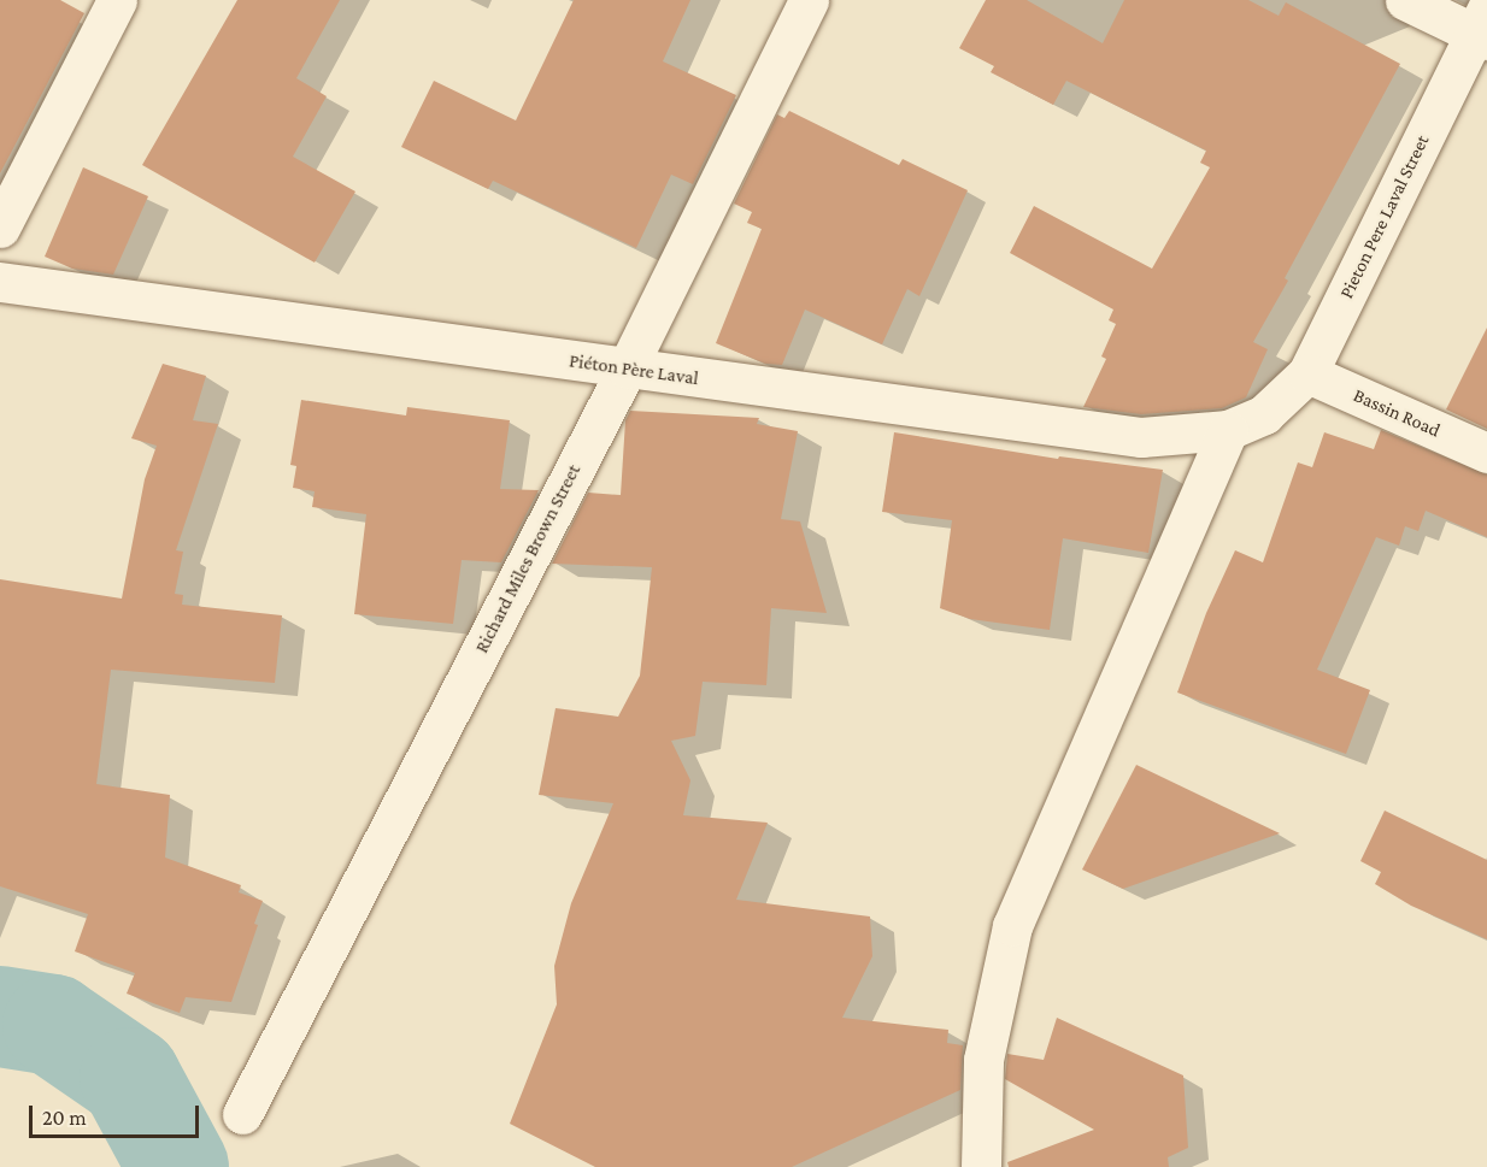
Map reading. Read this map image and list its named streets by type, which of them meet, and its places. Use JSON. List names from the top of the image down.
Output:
{
  "streets": {
    "street": [
      "Pieton Pere Laval Street",
      "Piéton Père Laval",
      "Bassin Road",
      "Richard Miles Brown Street"
    ]
  },
  "crossings": [
    ["Pieton Pere Laval Street", "Piéton Père Laval"],
    ["Pieton Pere Laval Street", "Bassin Road"],
    ["Piéton Père Laval", "Richard Miles Brown Street"]
  ],
  "scale_bar": "20 m"
}
